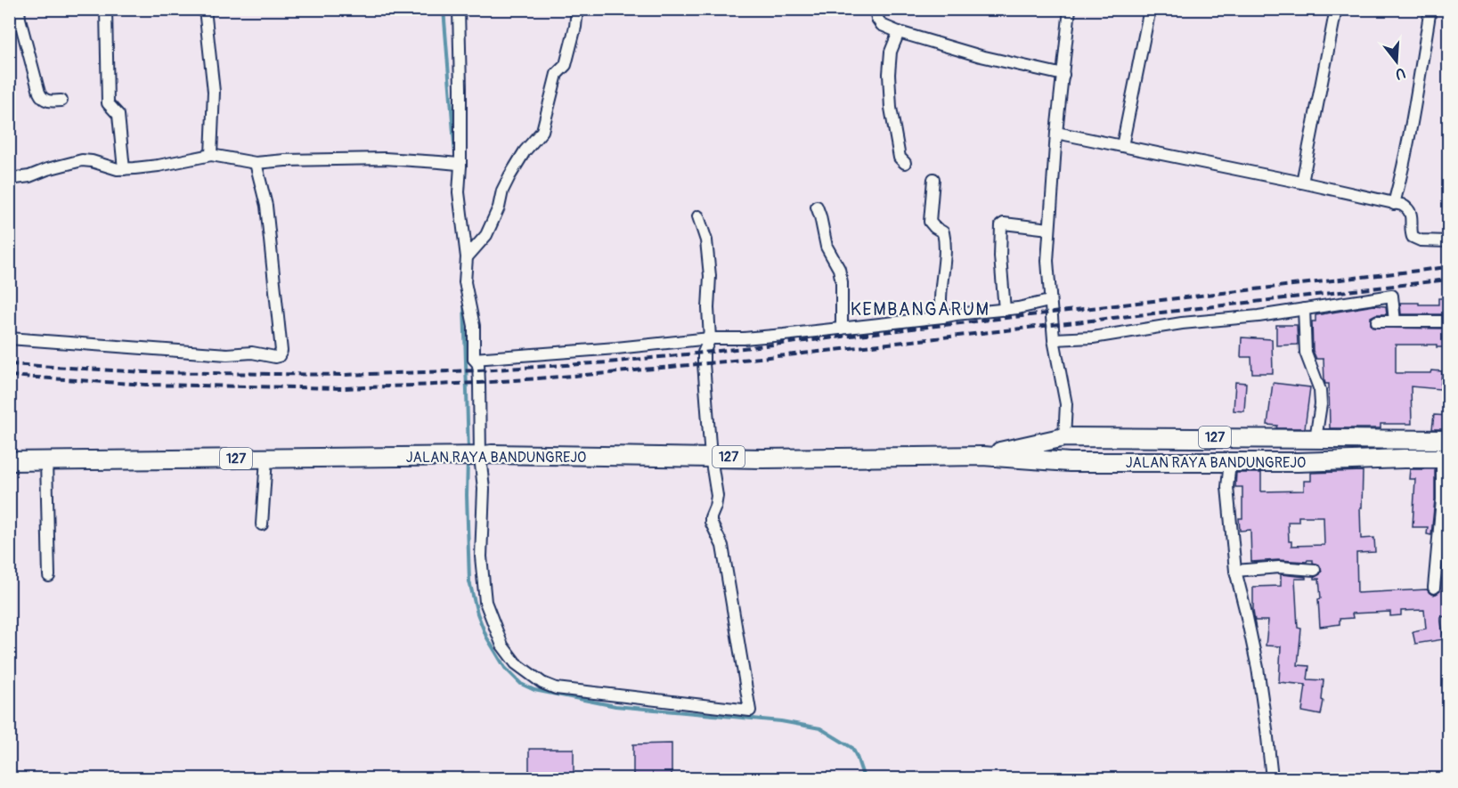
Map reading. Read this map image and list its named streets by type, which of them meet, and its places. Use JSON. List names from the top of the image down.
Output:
{
  "streets": {
    "main road": ["127", "JALAN RAYA BANDUNGREJO"]
  },
  "districts": ["KEMBANGARUM"],
  "north": "bottom"
}
